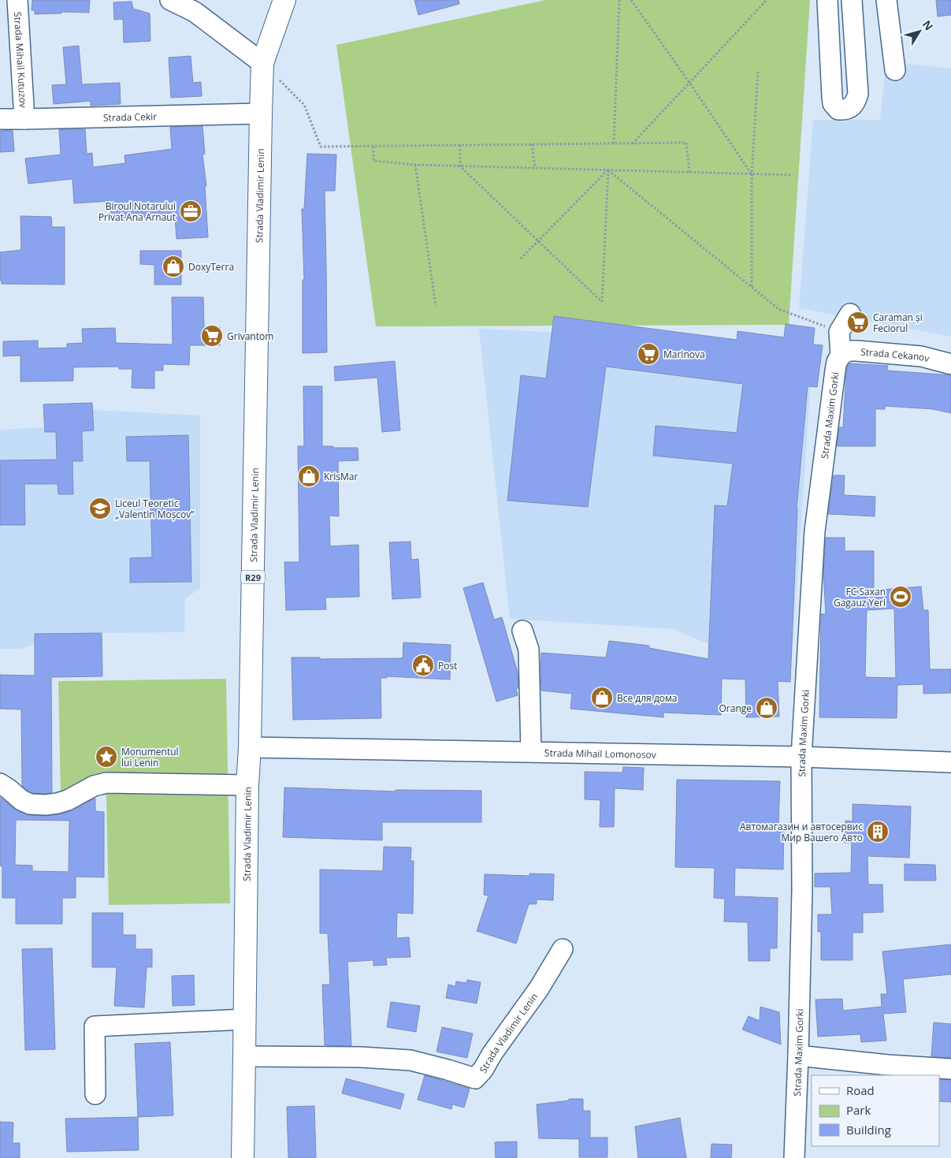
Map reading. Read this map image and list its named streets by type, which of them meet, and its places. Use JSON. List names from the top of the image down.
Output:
{
  "streets": {
    "main road": ["Strada Vladimir Lenin", "R29"],
    "street": [
      "Strada Mihail Kutuzov",
      "Strada Cekir",
      "Strada Cekanov",
      "Strada Maxim Gorki",
      "Strada Mihail Lomonosov"
    ]
  },
  "crossings": [
    ["Strada Mihail Kutuzov", "Strada Cekir"],
    ["Strada Cekir", "Strada Vladimir Lenin"],
    ["Strada Vladimir Lenin", "Strada Mihail Lomonosov"],
    ["Strada Cekanov", "Strada Maxim Gorki"],
    ["Strada Maxim Gorki", "Strada Mihail Lomonosov"]
  ],
  "places": {
    "office": ["Biroul Notarului Privat Ana Arnaut"],
    "shop": [
      "DoxyTerra",
      "KrisMar",
      "Все для дома",
      "Orange"
    ],
    "supermarket": ["Caraman și Feciorul", "Grivantom", "Marinova"],
    "school or university": ["Liceul Teoretic „Valentin Moșcov”"],
    "sports": ["FC Saxan Gagauz Yeri"],
    "public building": ["Post"],
    "place": ["Monumentul lui Lenin"],
    "building": ["Автомагазин и автосервис Мир Вашего Авто"]
  },
  "legend": ["Road", "Park", "Building"],
  "north": "top right"
}
